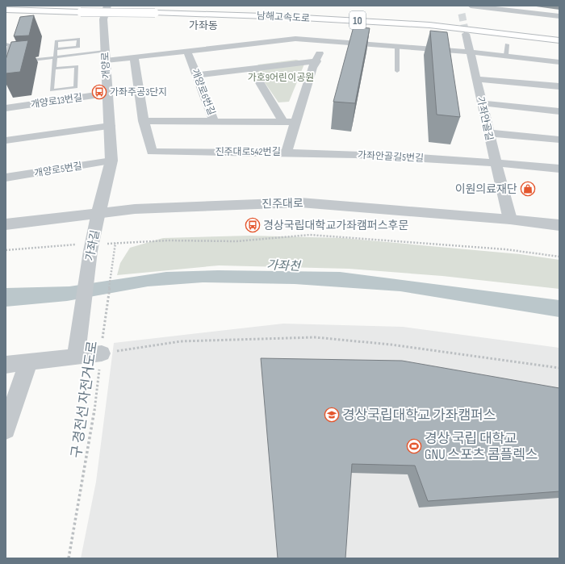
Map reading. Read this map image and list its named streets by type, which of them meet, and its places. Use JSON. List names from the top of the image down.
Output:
{
  "streets": {
    "highway": ["남해고속도로", "10"],
    "street": [
      "개양로",
      "개양로6번길",
      "개양로13번길",
      "가좌안골길",
      "진주대로542번길",
      "가좌안골길5번길",
      "개양로5번길",
      "진주대로",
      "가좌길"
    ],
    "path": ["구 경전선 자전거도로"]
  },
  "crossings": [
    ["개양로", "개양로13번길"],
    ["개양로", "개양로5번길"],
    ["개양로", "진주대로"],
    ["개양로", "가좌길"],
    ["개양로6번길", "진주대로542번길"],
    ["가좌안골길", "가좌안골길5번길"],
    ["가좌안골길", "진주대로"],
    ["진주대로542번길", "가좌안골길5번길"],
    ["진주대로", "가좌길"]
  ],
  "districts": ["가좌동"],
  "water": ["가좌천"],
  "parks": ["가호9어린이공원"],
  "places": {
    "bus stop": ["가좌주공3단지", "경상국립대학교가좌캠퍼스후문"],
    "shop": ["이원의료재단"],
    "school or university": ["경상국립대학교 가좌캠퍼스"],
    "sports": ["경상 국립 대학교 GNU 스포츠 콤플렉스"]
  }
}
